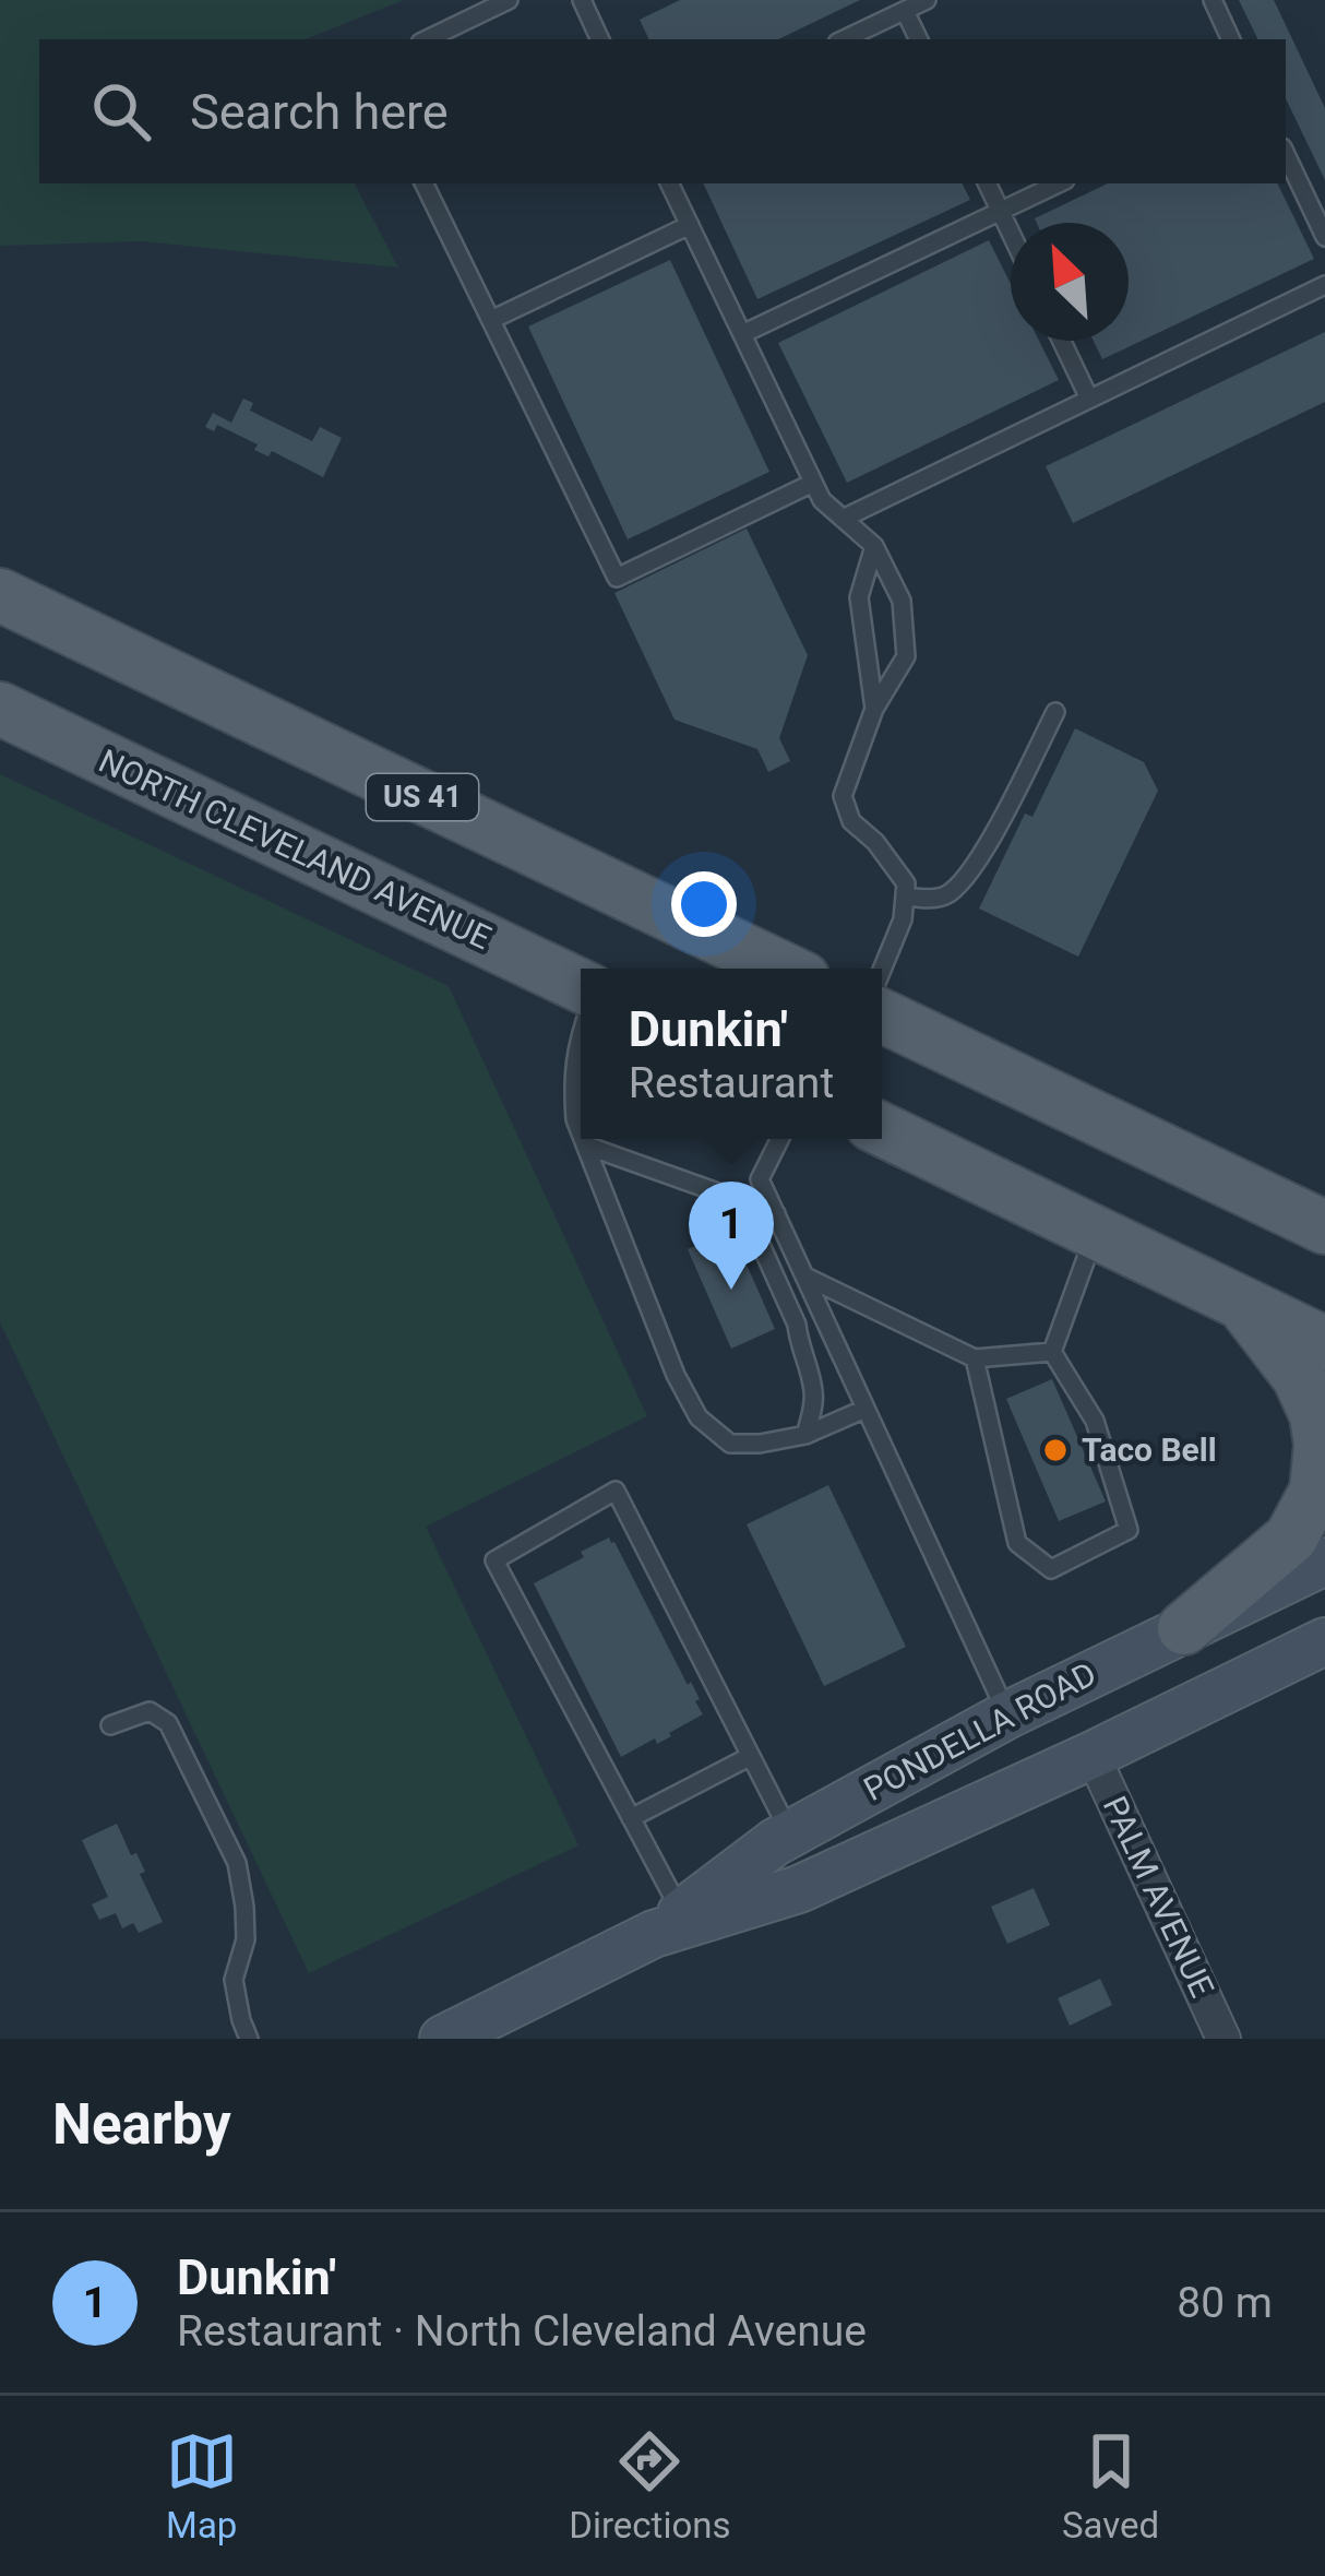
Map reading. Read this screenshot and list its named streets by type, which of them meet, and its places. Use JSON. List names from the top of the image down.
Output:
{
  "streets": {
    "main road": ["US 41", "NORTH CLEVELAND AVENUE", "PONDELLA ROAD"],
    "street": ["PALM AVENUE"]
  },
  "crossings": [
    ["PONDELLA ROAD", "PALM AVENUE"]
  ],
  "places": ["Taco Bell"],
  "north": "top left",
  "page": {
    "search": "Search here",
    "popup": ["Dunkin'", "Restaurant"],
    "pins": "1",
    "heading": "Nearby",
    "list": [
      {
        "mark": "1",
        "name": "Dunkin'",
        "note": "Restaurant · North Cleveland Avenue",
        "value": "80 m"
      }
    ],
    "nav": ["Map", "Directions", "Saved"]
  }
}
